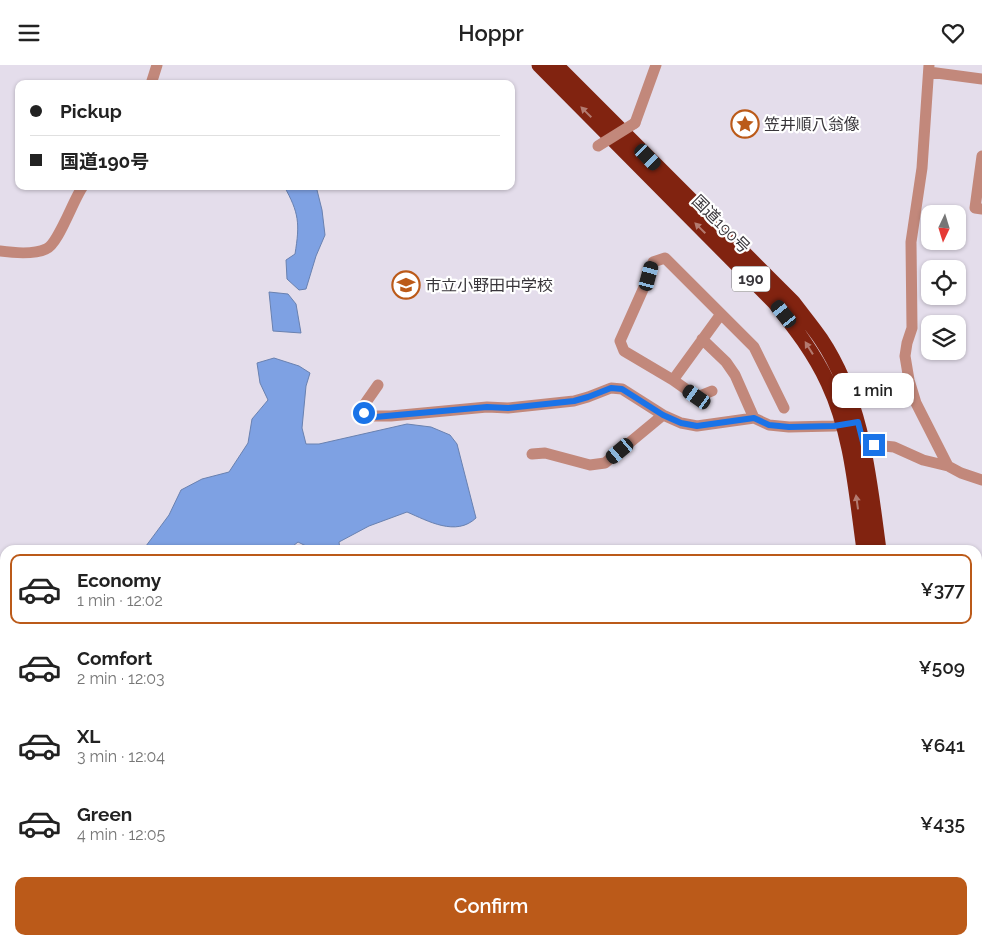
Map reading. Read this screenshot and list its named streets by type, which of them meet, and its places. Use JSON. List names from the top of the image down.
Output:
{
  "streets": {
    "highway": ["国道190号", "190"]
  },
  "places": {
    "place": ["笠井順八翁像"],
    "school or university": ["市立小野田中学校"]
  },
  "north": "bottom",
  "page": {
    "header": "Hoppr",
    "banner": ["Pickup", "国道190号"],
    "bubble": "1 min",
    "list": [
      {
        "name": "Economy",
        "note": "1 min · 12:02",
        "value": "¥377"
      },
      {
        "name": "Comfort",
        "note": "2 min · 12:03",
        "value": "¥509"
      },
      {
        "name": "XL",
        "note": "3 min · 12:04",
        "value": "¥641"
      },
      {
        "name": "Green",
        "note": "4 min · 12:05",
        "value": "¥435"
      }
    ],
    "buttons": "Confirm"
  }
}
